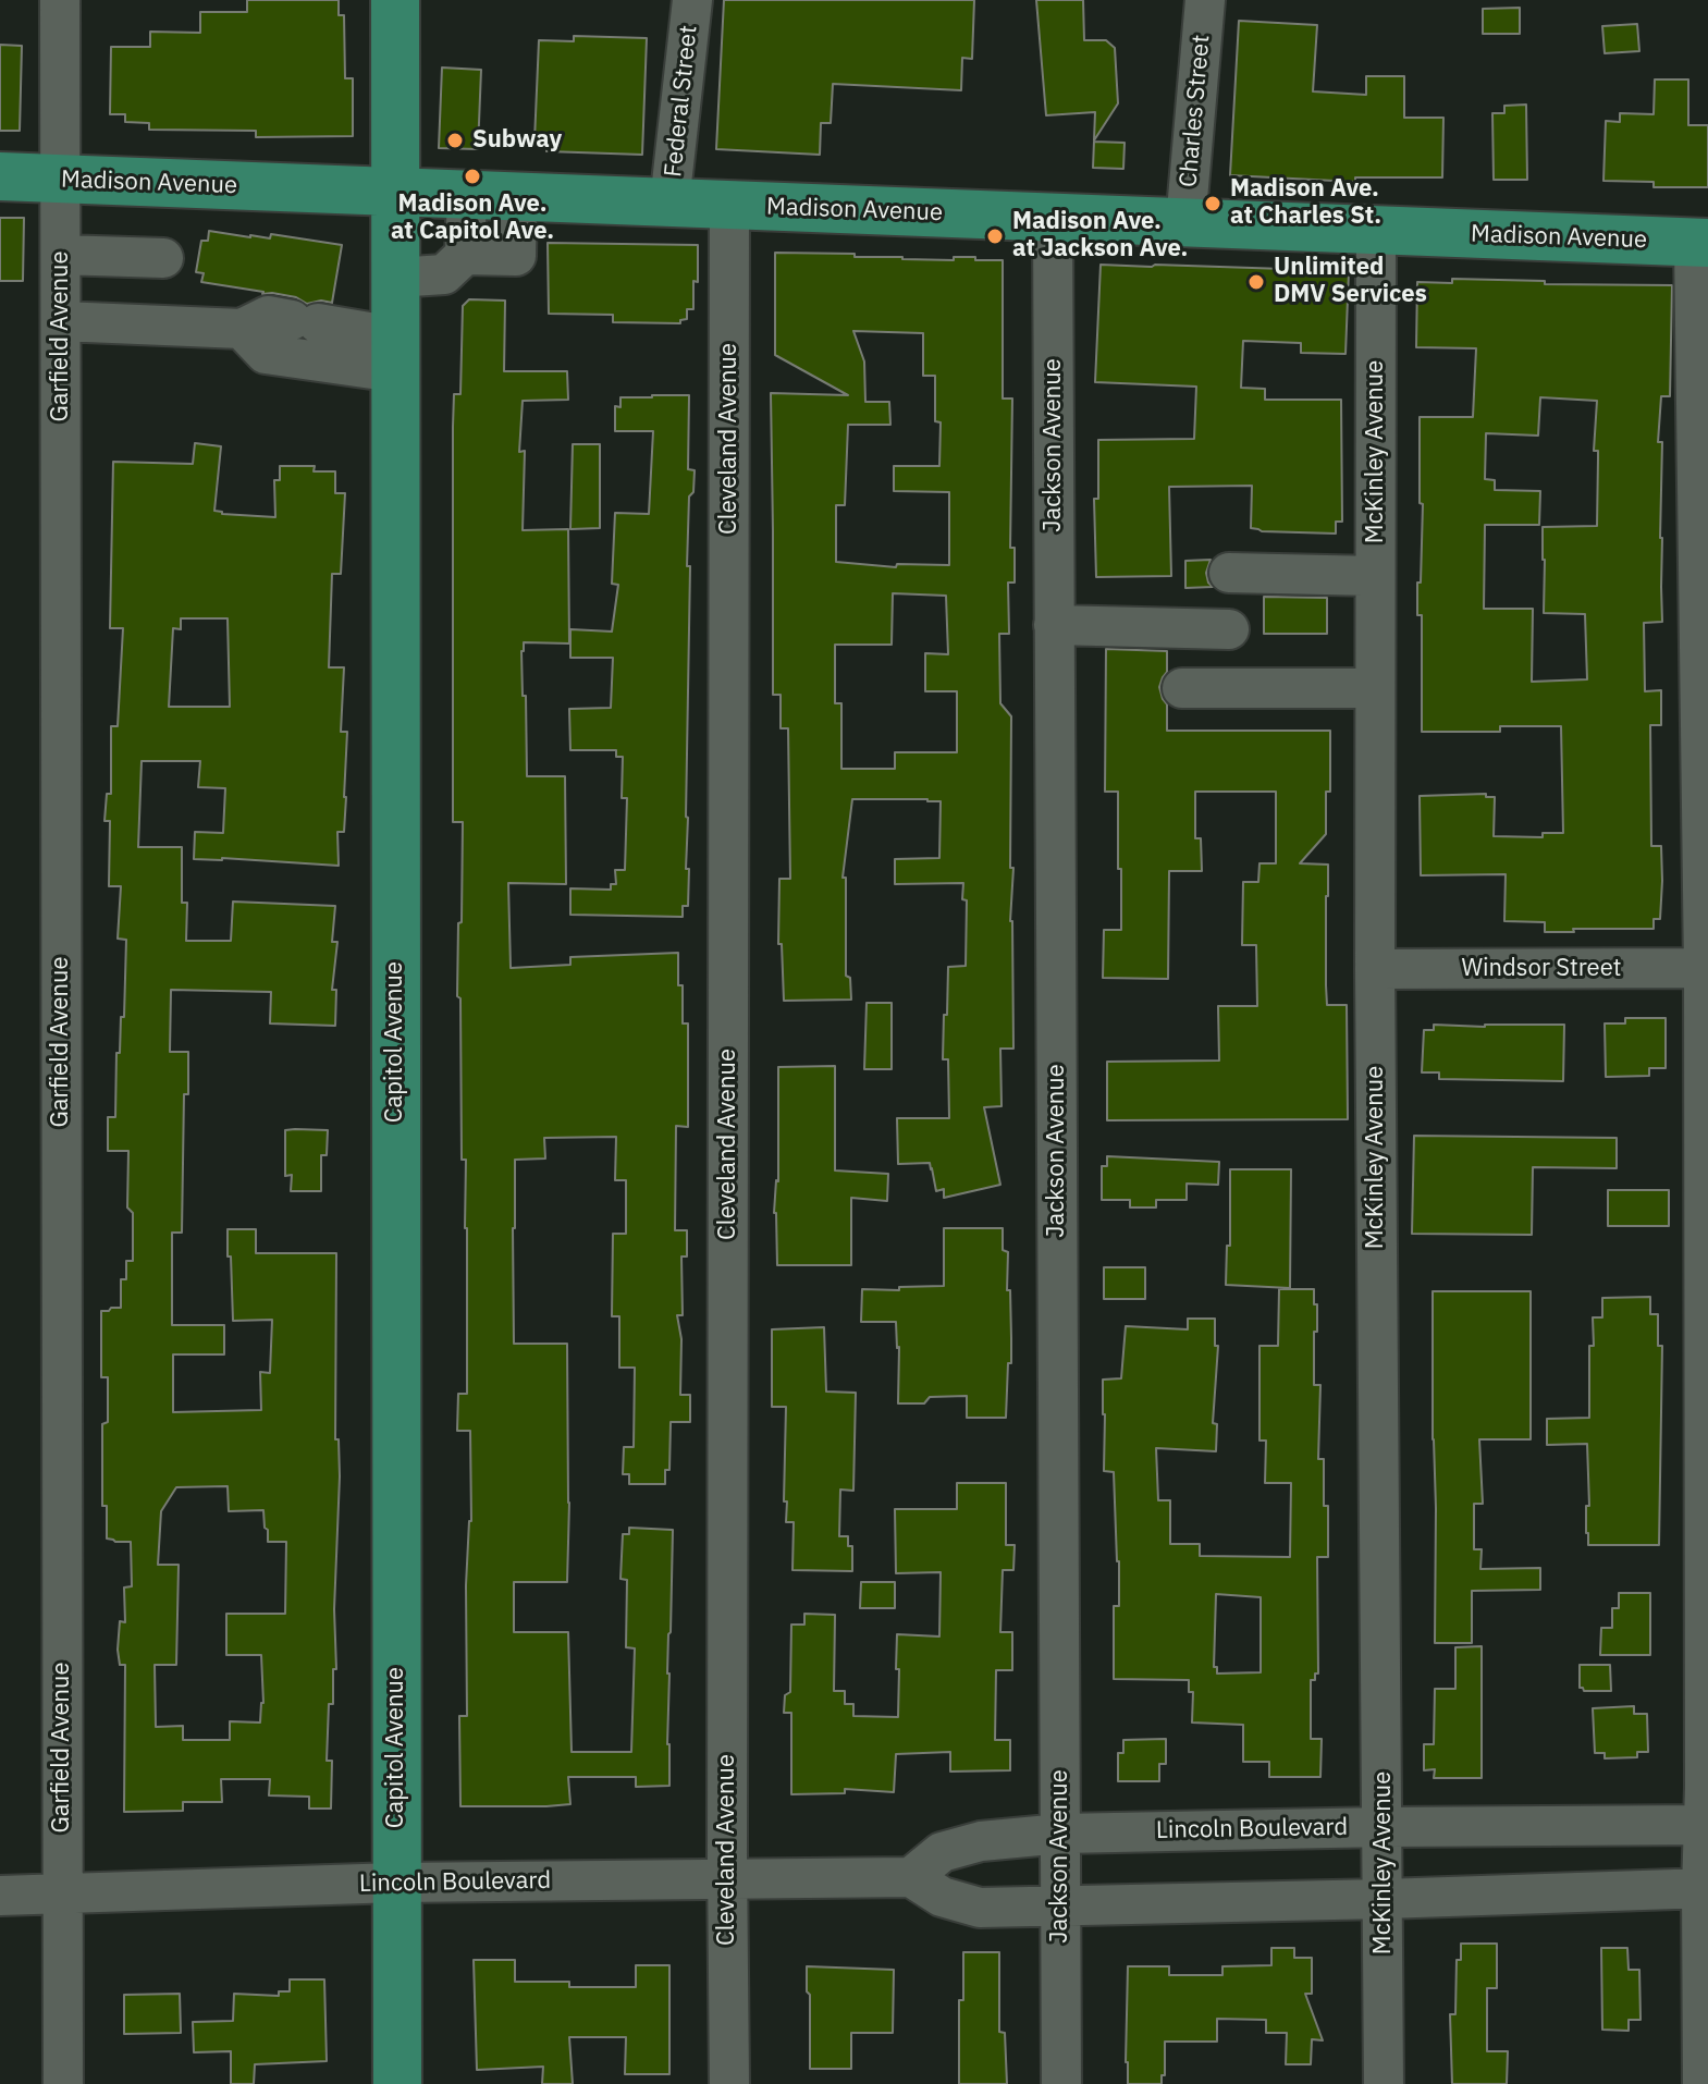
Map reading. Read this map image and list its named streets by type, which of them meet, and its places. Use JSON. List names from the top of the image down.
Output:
{
  "streets": {
    "main road": ["Madison Avenue", "Capitol Avenue"],
    "street": [
      "Federal Street",
      "Charles Street",
      "Garfield Avenue",
      "Cleveland Avenue",
      "Jackson Avenue",
      "McKinley Avenue",
      "Windsor Street",
      "Lincoln Boulevard"
    ]
  },
  "crossings": [
    ["Federal Street", "Madison Avenue"],
    ["Charles Street", "Madison Avenue"],
    ["Madison Avenue", "Garfield Avenue"],
    ["Madison Avenue", "Cleveland Avenue"],
    ["Madison Avenue", "Jackson Avenue"],
    ["Madison Avenue", "McKinley Avenue"],
    ["Madison Avenue", "Capitol Avenue"],
    ["Garfield Avenue", "Lincoln Boulevard"],
    ["Cleveland Avenue", "Lincoln Boulevard"],
    ["Jackson Avenue", "Lincoln Boulevard"],
    ["McKinley Avenue", "Windsor Street"],
    ["McKinley Avenue", "Lincoln Boulevard"],
    ["Capitol Avenue", "Lincoln Boulevard"]
  ],
  "places": [
    "Subway",
    "Madison Ave. at Capitol Ave.",
    "Madison Ave. at Charles St.",
    "Madison Ave. at Jackson Ave.",
    "Unlimited DMV Services"
  ]
}
